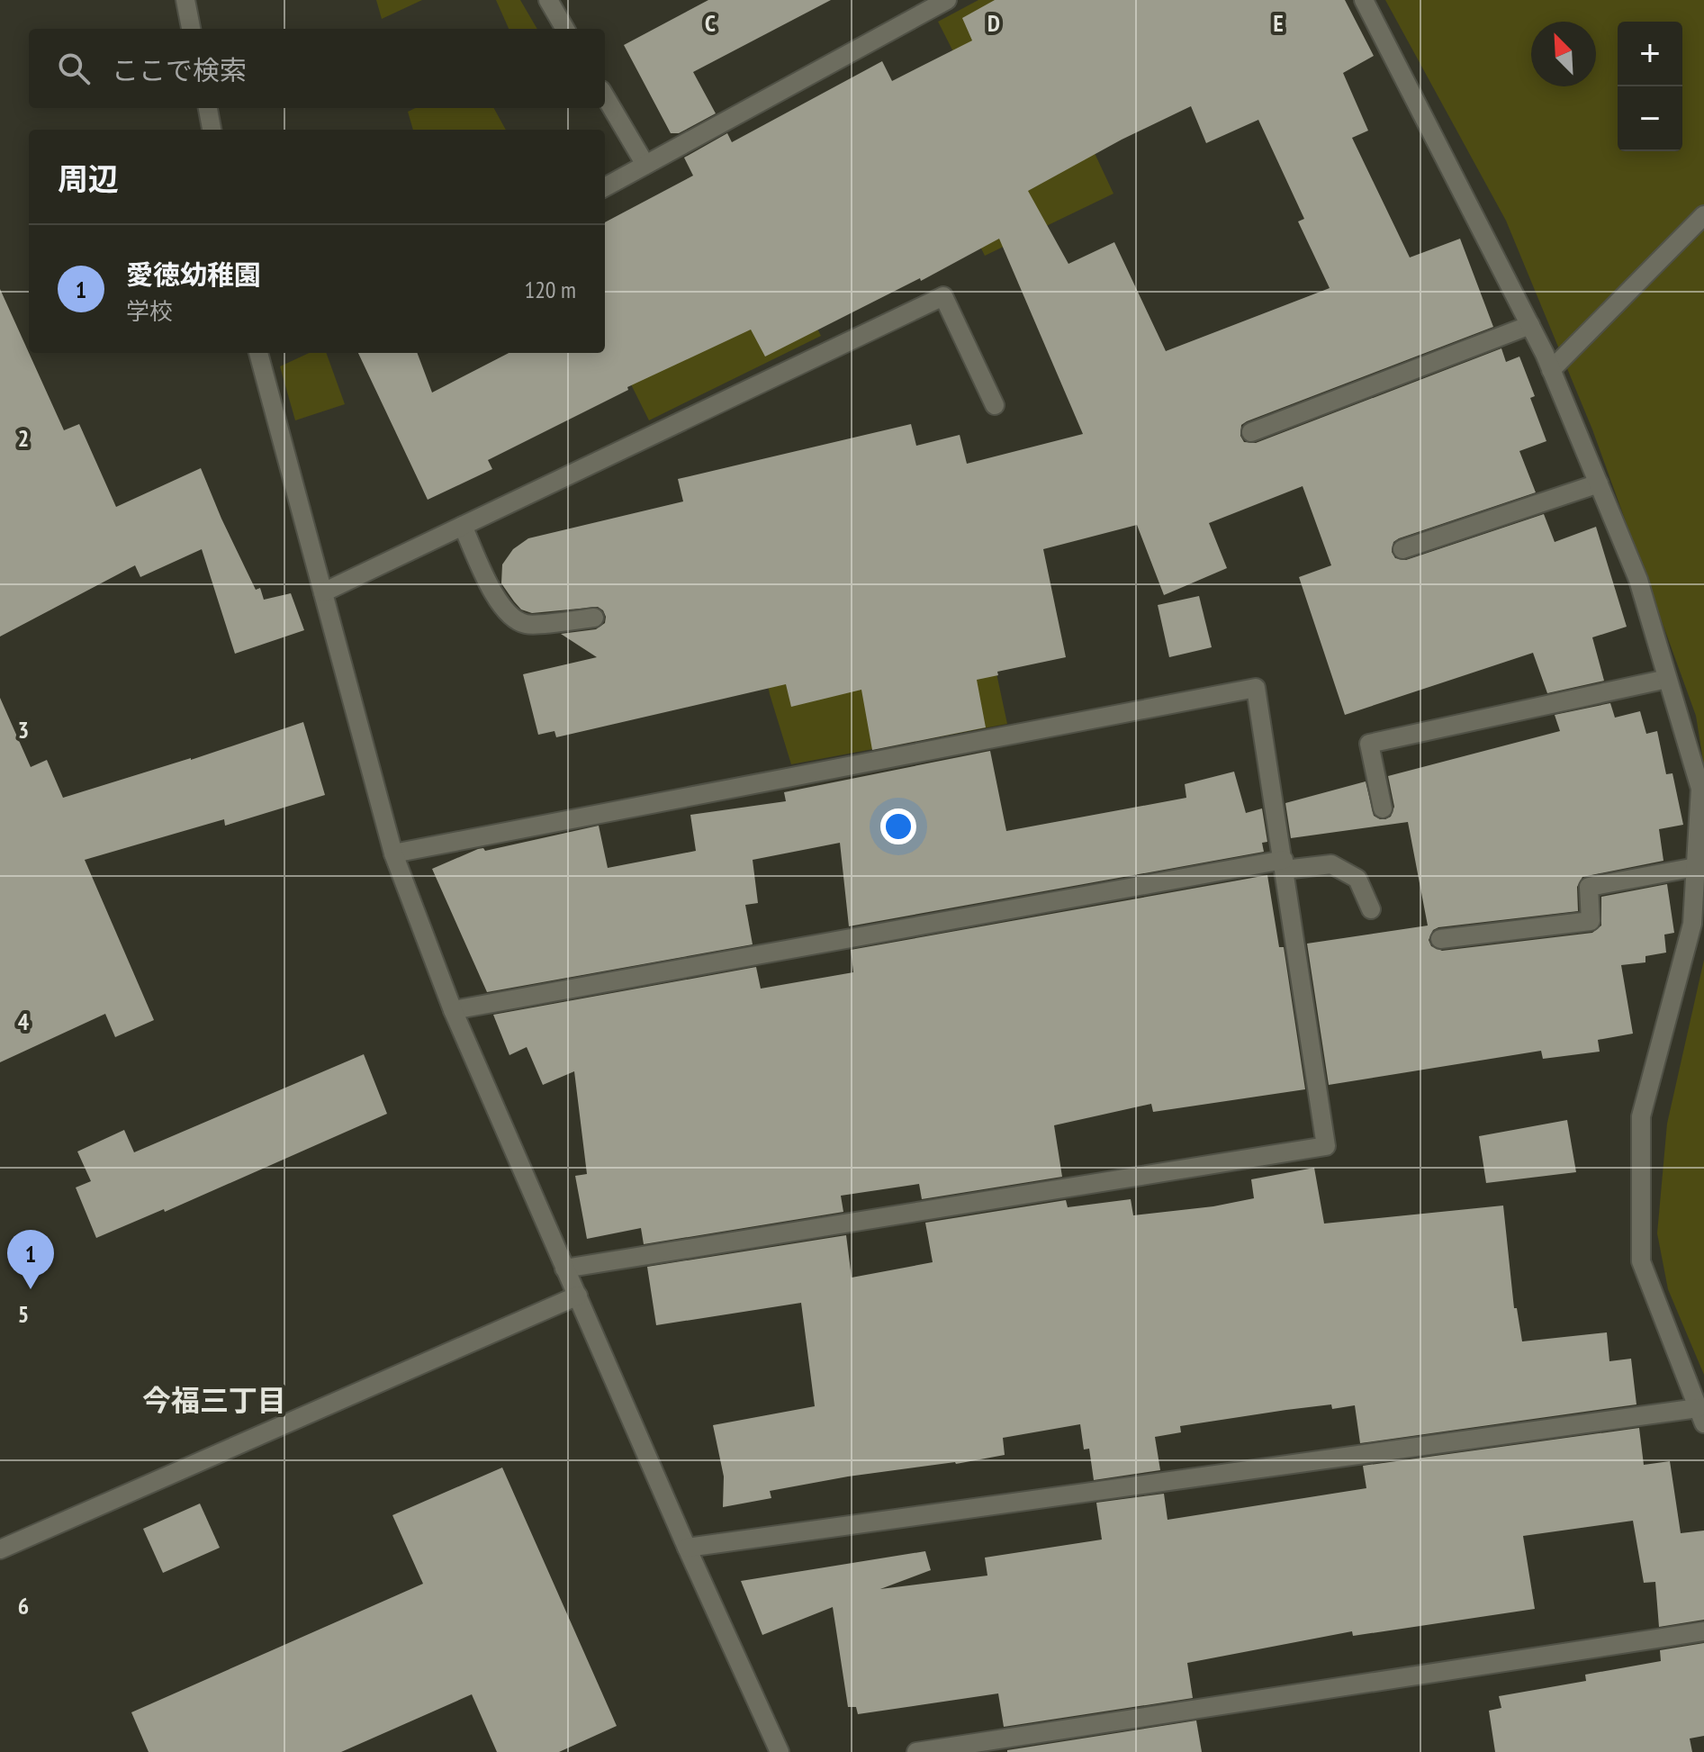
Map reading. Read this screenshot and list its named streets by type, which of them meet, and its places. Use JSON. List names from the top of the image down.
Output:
{
  "districts": ["今福三丁目"],
  "north": "top left",
  "page": {
    "map_buttons": ["+", "−"],
    "search": "ここで検索",
    "heading": "周辺",
    "list": [
      {
        "mark": "1",
        "name": "愛徳幼稚園",
        "note": "学校",
        "value": "120 m"
      }
    ],
    "pins": "1"
  },
  "grid": {
    "columns": ["C", "D", "E"],
    "rows": [
      "2",
      "3",
      "4",
      "5",
      "6"
    ]
  }
}
